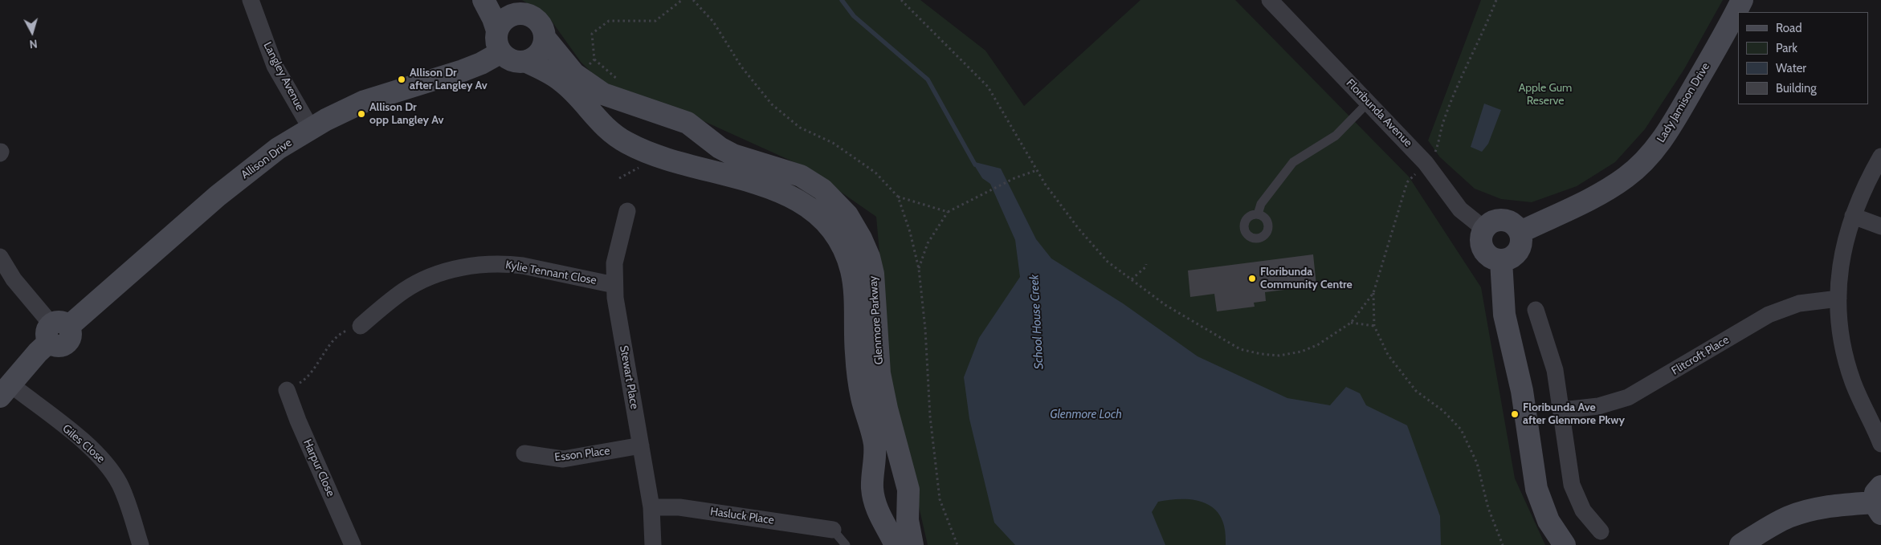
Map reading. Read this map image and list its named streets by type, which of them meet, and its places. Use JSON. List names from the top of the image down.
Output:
{
  "streets": {
    "main road": ["Lady Jamison Drive", "Allison Drive", "Glenmore Parkway"],
    "street": [
      "Langley Avenue",
      "Floribunda Avenue",
      "Kylie Tennant Close",
      "Flitcroft Place",
      "Stewart Place",
      "Giles Close",
      "Esson Place",
      "Harpur Close",
      "Hasluck Place"
    ]
  },
  "crossings": [
    ["Langley Avenue", "Allison Drive"],
    ["Lady Jamison Drive", "Floribunda Avenue"],
    ["Allison Drive", "Glenmore Parkway"],
    ["Allison Drive", "Giles Close"],
    ["Kylie Tennant Close", "Stewart Place"],
    ["Stewart Place", "Esson Place"],
    ["Stewart Place", "Hasluck Place"]
  ],
  "water": ["School House Creek", "Glenmore Loch"],
  "parks": ["Apple Gum Reserve"],
  "places": [
    "Allison Dr after Langley Av",
    "Allison Dr opp Langley Av",
    "Floribunda Community Centre",
    "Floribunda Ave after Glenmore Pkwy"
  ],
  "legend": [
    "Road",
    "Park",
    "Water",
    "Building"
  ],
  "north": "bottom"
}
